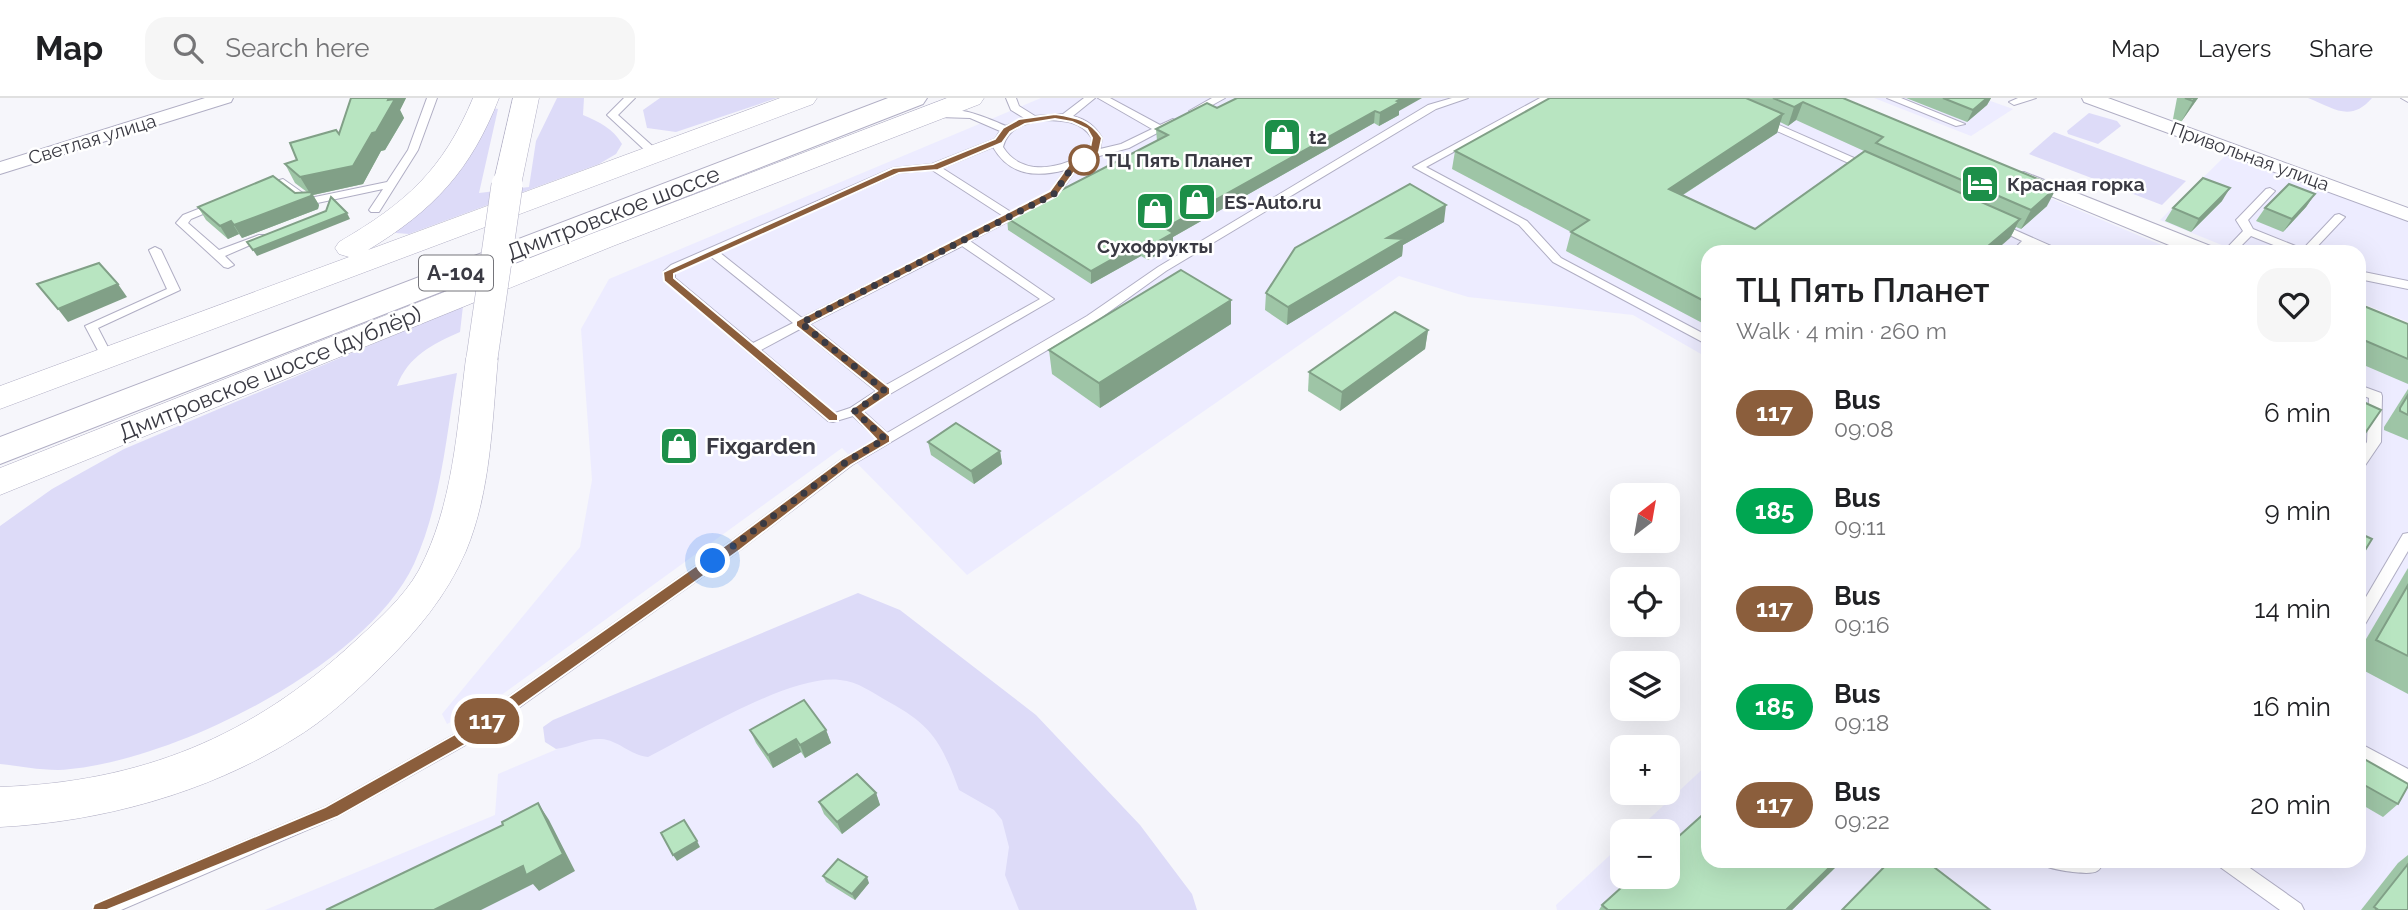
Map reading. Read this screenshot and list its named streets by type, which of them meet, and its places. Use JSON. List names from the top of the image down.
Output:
{
  "streets": {
    "highway": ["Дмитровское шоссе", "А-104"],
    "main road": ["Дмитровское шоссе (дублёр)"],
    "street": ["Светлая улица", "Привольная улица"]
  },
  "crossings": [
    ["Дмитровское шоссе", "Дмитровское шоссе (дублёр)"]
  ],
  "places": {
    "shop": [
      "t2",
      "ES-Auto.ru",
      "Сухофрукты",
      "Fixgarden"
    ],
    "other": ["ТЦ Пять Планет"],
    "hotel": ["Красная горка"]
  },
  "lines": ["bus line 117"],
  "north": "top right",
  "page": {
    "header": "Map",
    "search": "Search here",
    "nav": ["Map", "Layers", "Share"],
    "on_map": "117",
    "heading": ["ТЦ Пять Планет", "Walk · 4 min · 260 m"],
    "list": [
      {
        "mark": "117",
        "name": "Bus",
        "note": "09:08",
        "value": "6 min"
      },
      {
        "mark": "185",
        "name": "Bus",
        "note": "09:11",
        "value": "9 min"
      },
      {
        "mark": "117",
        "name": "Bus",
        "note": "09:16",
        "value": "14 min"
      },
      {
        "mark": "185",
        "name": "Bus",
        "note": "09:18",
        "value": "16 min"
      },
      {
        "mark": "117",
        "name": "Bus",
        "note": "09:22",
        "value": "20 min"
      }
    ],
    "map_buttons": ["+", "−"]
  }
}
